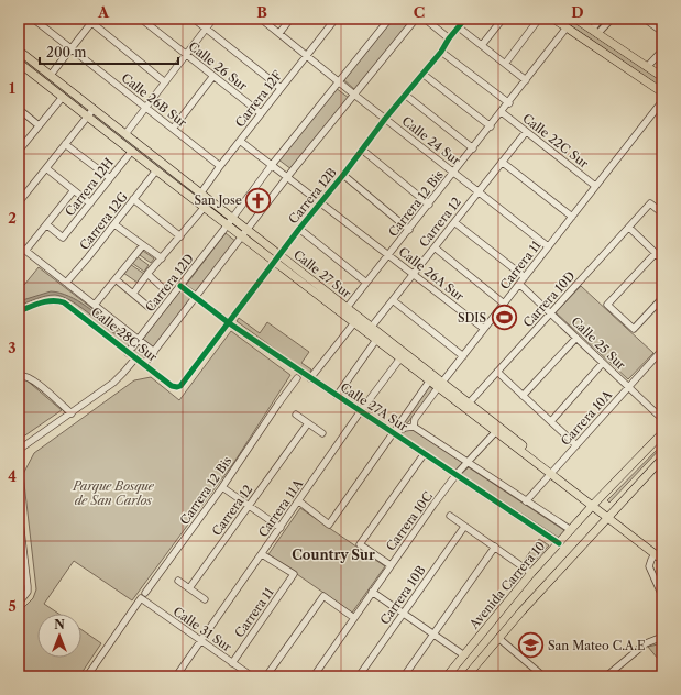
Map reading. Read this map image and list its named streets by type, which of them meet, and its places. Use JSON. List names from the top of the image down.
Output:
{
  "streets": {
    "main road": ["Calle 27 Sur", "Avenida Carrera 10"],
    "street": [
      "Calle 26 Sur",
      "Carrera 12F",
      "Calle 26B Sur",
      "Calle 24 Sur",
      "Calle 22C Sur",
      "Carrera 12H",
      "Carrera 12B",
      "Carrera 12 Bis",
      "Carrera 12G",
      "Carrera 12",
      "Carrera 11",
      "Calle 26A Sur",
      "Carrera 12D",
      "Carrera 10D",
      "Calle 28C Sur",
      "Calle 25 Sur",
      "Calle 27A Sur",
      "Carrera 10A",
      "Carrera 11A",
      "Carrera 10C",
      "Carrera 10B",
      "Calle 31 Sur"
    ]
  },
  "crossings": [
    ["Calle 26 Sur", "Carrera 12F"],
    ["Carrera 12F", "Calle 26B Sur"],
    ["Carrera 12F", "Calle 24 Sur"],
    ["Carrera 12F", "Calle 27 Sur"],
    ["Carrera 12F", "Calle 26A Sur"],
    ["Calle 24 Sur", "Carrera 12B"],
    ["Calle 24 Sur", "Carrera 12 Bis"],
    ["Calle 24 Sur", "Carrera 12"],
    ["Calle 24 Sur", "Carrera 11"],
    ["Calle 24 Sur", "Carrera 12D"],
    ["Calle 22C Sur", "Carrera 12 Bis"],
    ["Calle 22C Sur", "Carrera 12"],
    ["Calle 22C Sur", "Carrera 11"],
    ["Carrera 12H", "Calle 27 Sur"],
    ["Carrera 12B", "Calle 27 Sur"],
    ["Carrera 12B", "Calle 26A Sur"],
    ["Carrera 12B", "Calle 28C Sur"],
    ["Carrera 12B", "Calle 27A Sur"],
    ["Carrera 12 Bis", "Calle 27 Sur"],
    ["Carrera 12 Bis", "Calle 26A Sur"],
    ["Carrera 12 Bis", "Calle 31 Sur"],
    ["Carrera 12G", "Calle 27 Sur"],
    ["Carrera 12G", "Calle 28C Sur"],
    ["Carrera 12", "Calle 27 Sur"],
    ["Carrera 12", "Calle 26A Sur"],
    ["Carrera 11", "Calle 27 Sur"],
    ["Carrera 11", "Calle 26A Sur"],
    ["Carrera 11", "Calle 25 Sur"],
    ["Carrera 11", "Calle 27A Sur"],
    ["Carrera 11", "Carrera 11A"],
    ["Carrera 11", "Calle 31 Sur"],
    ["Calle 27 Sur", "Carrera 12D"],
    ["Calle 27 Sur", "Carrera 10D"],
    ["Calle 27 Sur", "Carrera 10A"],
    ["Calle 27 Sur", "Carrera 11A"],
    ["Calle 27 Sur", "Carrera 10C"],
    ["Calle 27 Sur", "Avenida Carrera 10"],
    ["Calle 26A Sur", "Carrera 12D"],
    ["Carrera 12D", "Calle 28C Sur"],
    ["Carrera 12D", "Calle 27A Sur"],
    ["Carrera 10D", "Calle 25 Sur"],
    ["Calle 25 Sur", "Carrera 10A"],
    ["Calle 27A Sur", "Carrera 10A"],
    ["Calle 27A Sur", "Carrera 11A"],
    ["Calle 27A Sur", "Carrera 10C"],
    ["Calle 27A Sur", "Avenida Carrera 10"],
    ["Carrera 11A", "Calle 31 Sur"]
  ],
  "districts": ["Country Sur"],
  "parks": ["Parque Bosque de San Carlos"],
  "places": {
    "church": ["San Jose"],
    "sports": ["SDIS"],
    "school or university": ["San Mateo C.A.E"]
  },
  "scale_bar": "200 m",
  "north": "top",
  "grid": {
    "columns": [
      "A",
      "B",
      "C",
      "D"
    ],
    "rows": [
      "1",
      "2",
      "3",
      "4",
      "5"
    ]
  }
}
